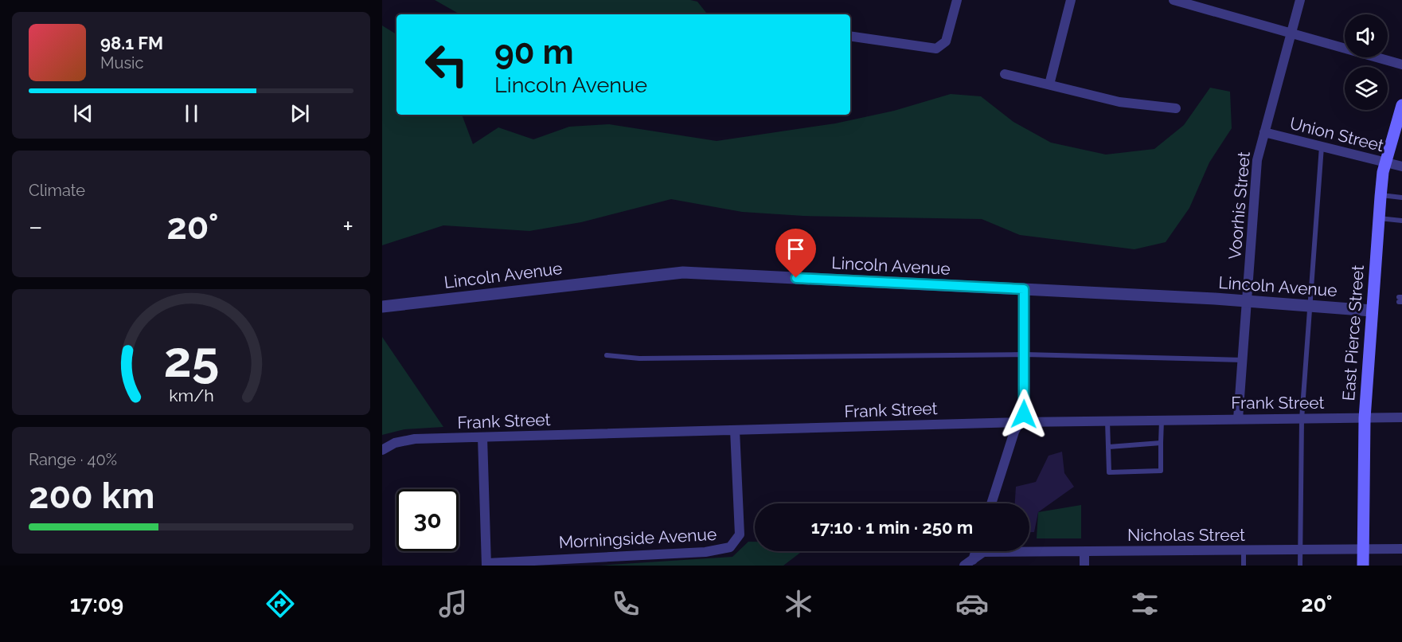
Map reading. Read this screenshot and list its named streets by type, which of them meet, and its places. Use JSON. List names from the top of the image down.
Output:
{
  "streets": {
    "main road": ["East Pierce Street"],
    "street": [
      "Union Street",
      "Voorhis Street",
      "Lincoln Avenue",
      "Frank Street",
      "Nicholas Street",
      "Morningside Avenue"
    ]
  },
  "crossings": [
    ["Union Street", "Voorhis Street"],
    ["Union Street", "East Pierce Street"],
    ["Voorhis Street", "Lincoln Avenue"],
    ["Voorhis Street", "Frank Street"],
    ["Lincoln Avenue", "East Pierce Street"],
    ["East Pierce Street", "Frank Street"],
    ["East Pierce Street", "Nicholas Street"],
    ["Frank Street", "Morningside Avenue"]
  ],
  "page": {
    "turn": ["90 m", "Lincoln Avenue"],
    "song": ["98.1 FM", "Music"],
    "tile": [
      "Climate",
      ["Range · 40%", "200 km"]
    ],
    "heat": ["−", "20°", "+"],
    "limit": "30",
    "trip": "17:10 · 1 min · 250 m",
    "tabs": ["17:09", "20°"],
    "gauge": ["25", "km/h"]
  }
}
